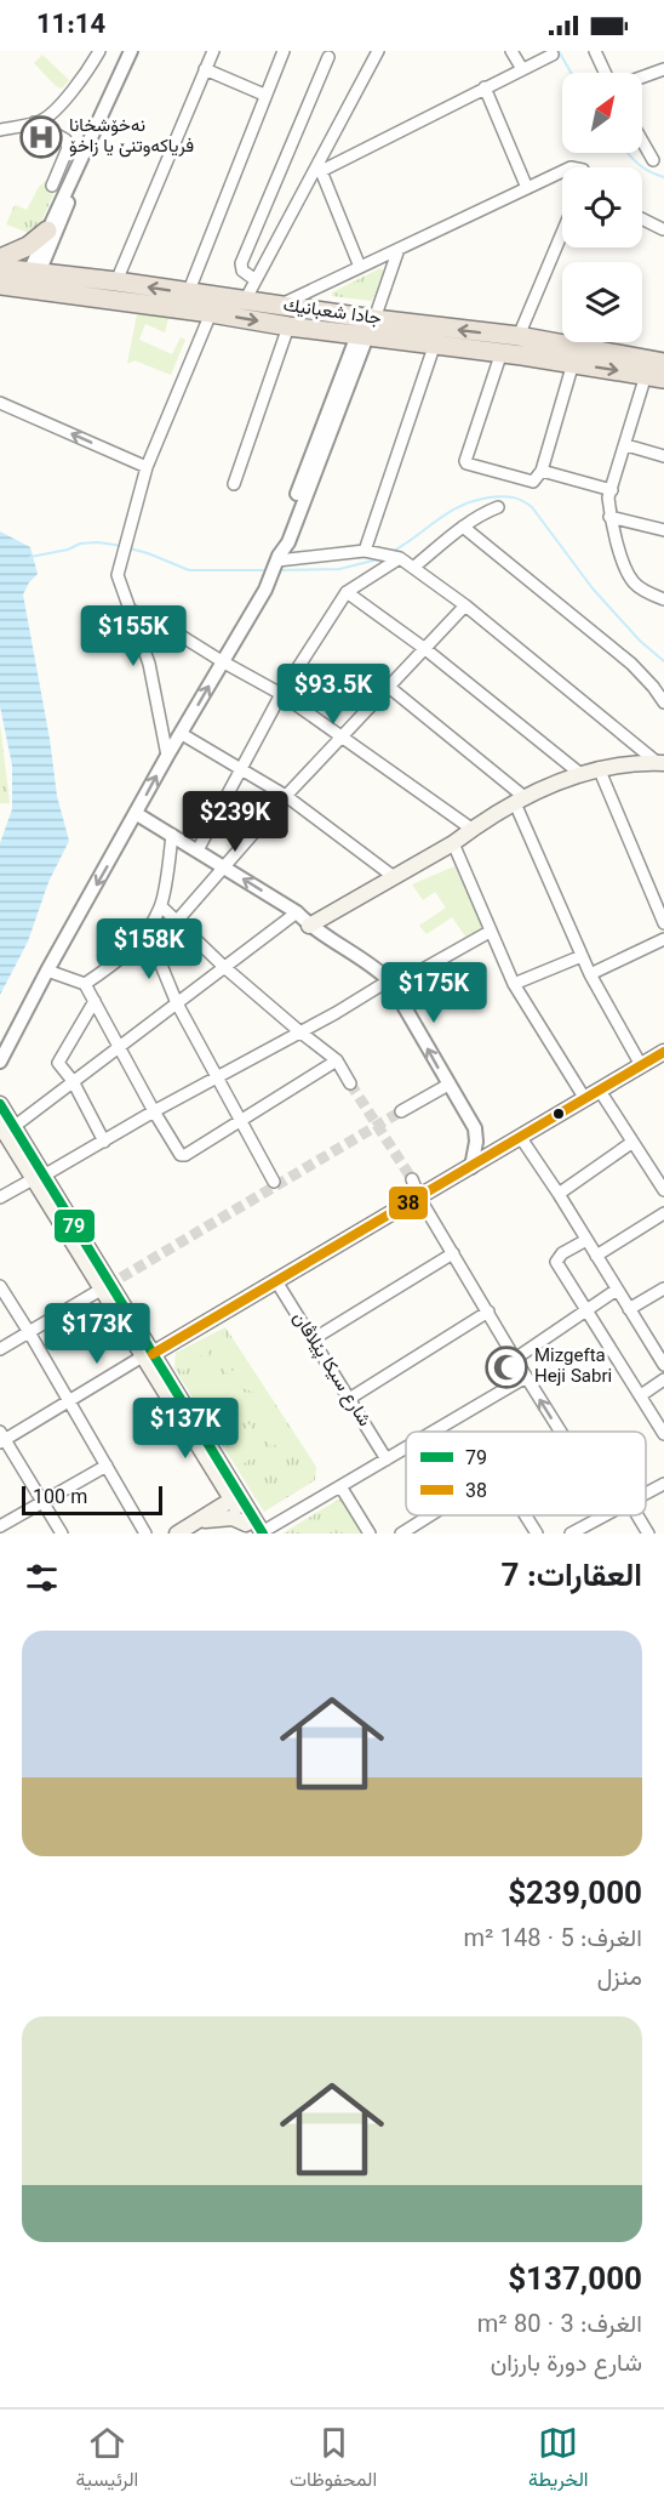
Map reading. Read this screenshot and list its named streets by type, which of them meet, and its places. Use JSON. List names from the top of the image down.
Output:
{
  "streets": {
    "highway": ["جادا شعبانيك"],
    "street": ["شارع سيكا پێلاڤان"]
  },
  "places": {
    "hospital": ["نه‌خۆشخانا فرياكه‌وتنێ يا زاخۆ"],
    "mosque": ["Mizgefta Heji Sabri"]
  },
  "lines": ["transit line 38", "transit line 79"],
  "legend": ["79", "38"],
  "scale_bar": "100 m",
  "north": "top right",
  "page": {
    "status": "11:14",
    "price": [
      "$155K",
      "$93.5K",
      "$239K",
      "$158K",
      "$175K",
      "$173K",
      "$137K"
    ],
    "scale": "100 m",
    "heading": "العقارات: 7",
    "list": [
      {
        "name": "$239,000",
        "note": "الغرف: 5 · 148 m² · منزل"
      },
      {
        "name": "$137,000",
        "note": "الغرف: 3 · 80 m² · شارع دورة بارزان"
      }
    ],
    "tabs": ["الخريطة", "المحفوظات", "الرئيسية"]
  }
}
